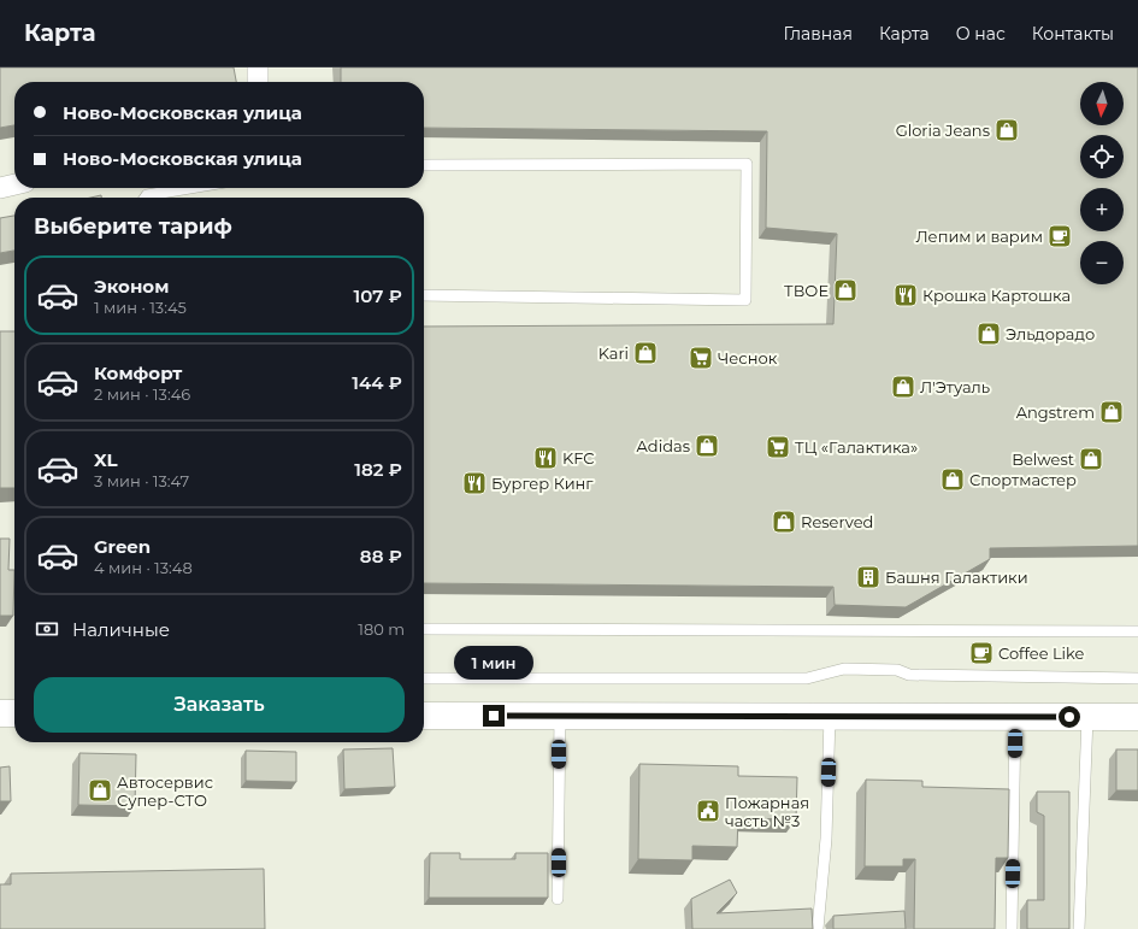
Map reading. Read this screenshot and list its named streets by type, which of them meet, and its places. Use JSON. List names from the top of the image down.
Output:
{
  "places": {
    "shop": [
      "Gloria Jeans",
      "ТВОЕ",
      "Эльдорадо",
      "Kari",
      "Л'Этуаль",
      "Angstrem",
      "Adidas",
      "Belwest",
      "Спортмастер",
      "Reserved",
      "Автосервис Супер-СТО"
    ],
    "cafe": ["Лепим и варим", "Coffee Like"],
    "restaurant": ["Крошка Картошка", "KFC", "Бургер Кинг"],
    "supermarket": ["Чеснок", "ТЦ «Галактика»"],
    "building": ["Башня Галактики"],
    "public building": ["Пожарная часть №3"]
  },
  "north": "bottom",
  "page": {
    "header": "Карта",
    "nav": [
      "Главная",
      "Карта",
      "О нас",
      "Контакты"
    ],
    "map_buttons": ["+", "−"],
    "banner": ["Ново-Московская улица", "Ново-Московская улица"],
    "heading": "Выберите тариф",
    "list": [
      {
        "name": "Эконом",
        "note": "1 мин · 13:45",
        "value": "107 ₽"
      },
      {
        "name": "Комфорт",
        "note": "2 мин · 13:46",
        "value": "144 ₽"
      },
      {
        "name": "XL",
        "note": "3 мин · 13:47",
        "value": "182 ₽"
      },
      {
        "name": "Green",
        "note": "4 мин · 13:48",
        "value": "88 ₽"
      }
    ],
    "pay": ["Наличные", "180 m"],
    "bubble": "1 мин",
    "buttons": "Заказать"
  }
}
